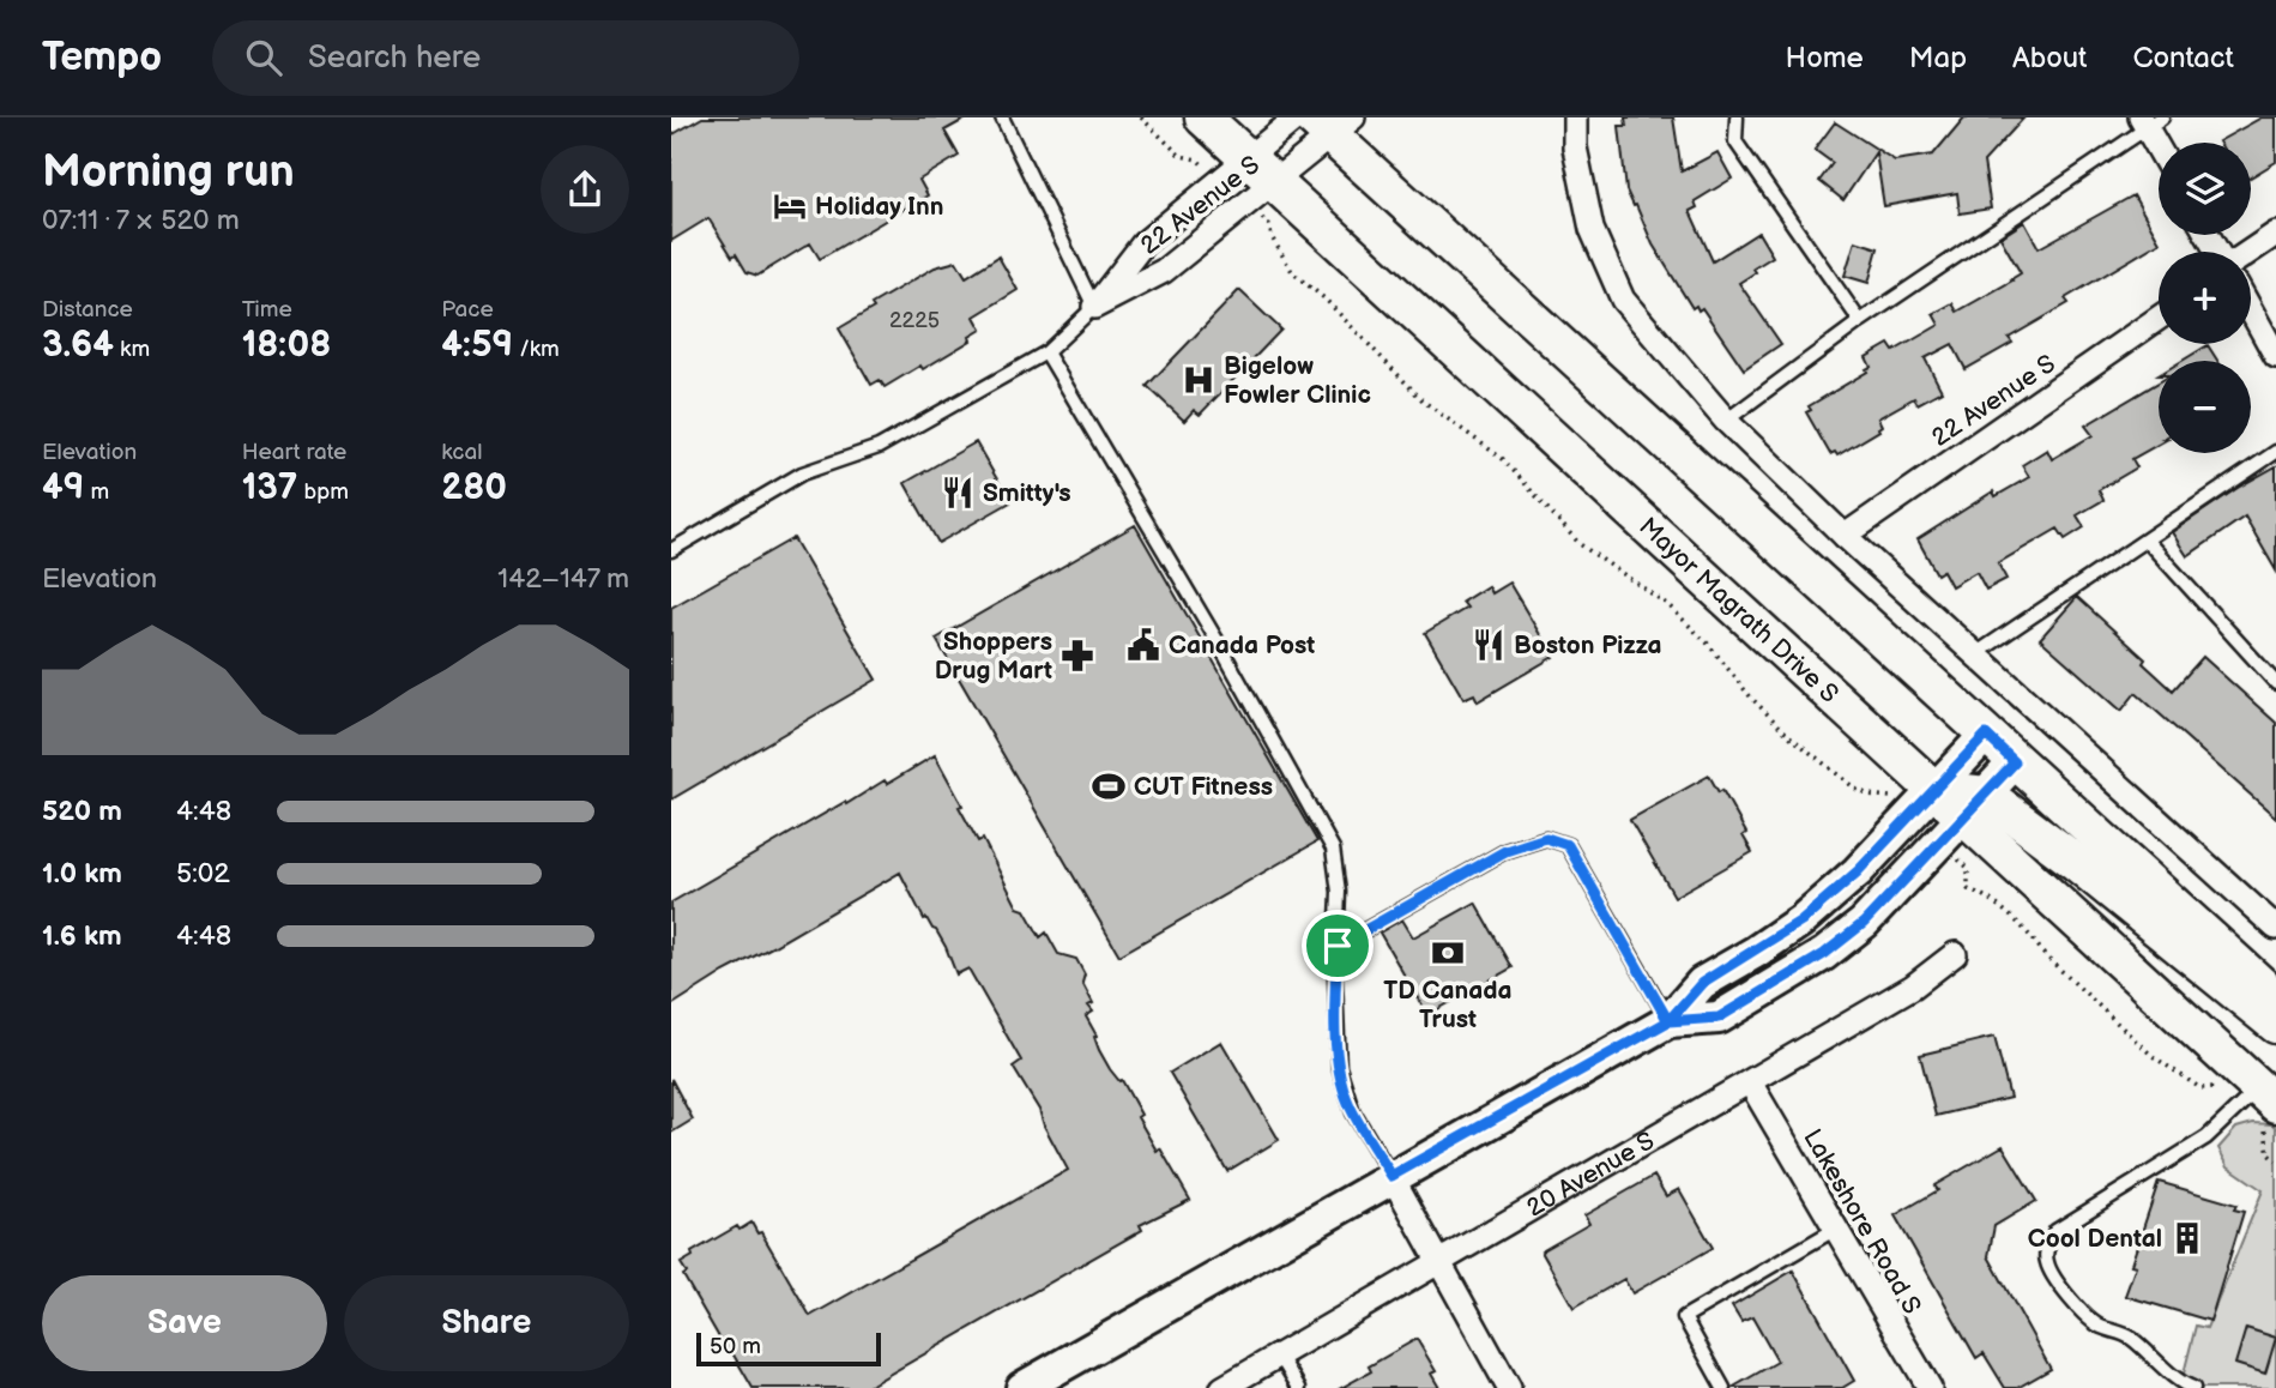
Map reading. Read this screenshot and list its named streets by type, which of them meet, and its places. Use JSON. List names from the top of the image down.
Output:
{
  "streets": {
    "main road": ["Mayor Magrath Drive S"],
    "street": ["22 Avenue S", "20 Avenue S", "Lakeshore Road S"]
  },
  "crossings": [
    ["22 Avenue S", "Mayor Magrath Drive S"],
    ["20 Avenue S", "Lakeshore Road S"]
  ],
  "places": {
    "hotel": ["Holiday Inn"],
    "hospital": ["Bigelow Fowler Clinic"],
    "restaurant": ["Smitty's", "Boston Pizza"],
    "public building": ["Canada Post"],
    "pharmacy": ["Shoppers Drug Mart"],
    "sports": ["CUT Fitness"],
    "bank": ["TD Canada Trust"],
    "building": ["Cool Dental"]
  },
  "house_numbers": ["2225"],
  "scale_bar": "50 m",
  "page": {
    "header": "Tempo",
    "search": "Search here",
    "nav": [
      "Home",
      "Map",
      "About",
      "Contact"
    ],
    "heading": ["Morning run", "07:11 · 7 × 520 m"],
    "map_buttons": ["+", "−"],
    "stats": [
      ["Distance", "3.64 km"],
      ["Time", "18:08"],
      ["Pace", "4:59 /km"],
      ["Elevation", "49 m"],
      ["Heart rate", "137 bpm"],
      ["kcal", "280"]
    ],
    "chart": ["Elevation", "142–147 m"],
    "list": [
      {
        "name": "520 m",
        "note": "4:48"
      },
      {
        "name": "1.0 km",
        "note": "5:02"
      },
      {
        "name": "1.6 km",
        "note": "4:48"
      }
    ],
    "buttons": ["Save", "Share"],
    "scale": "50 m"
  }
}
